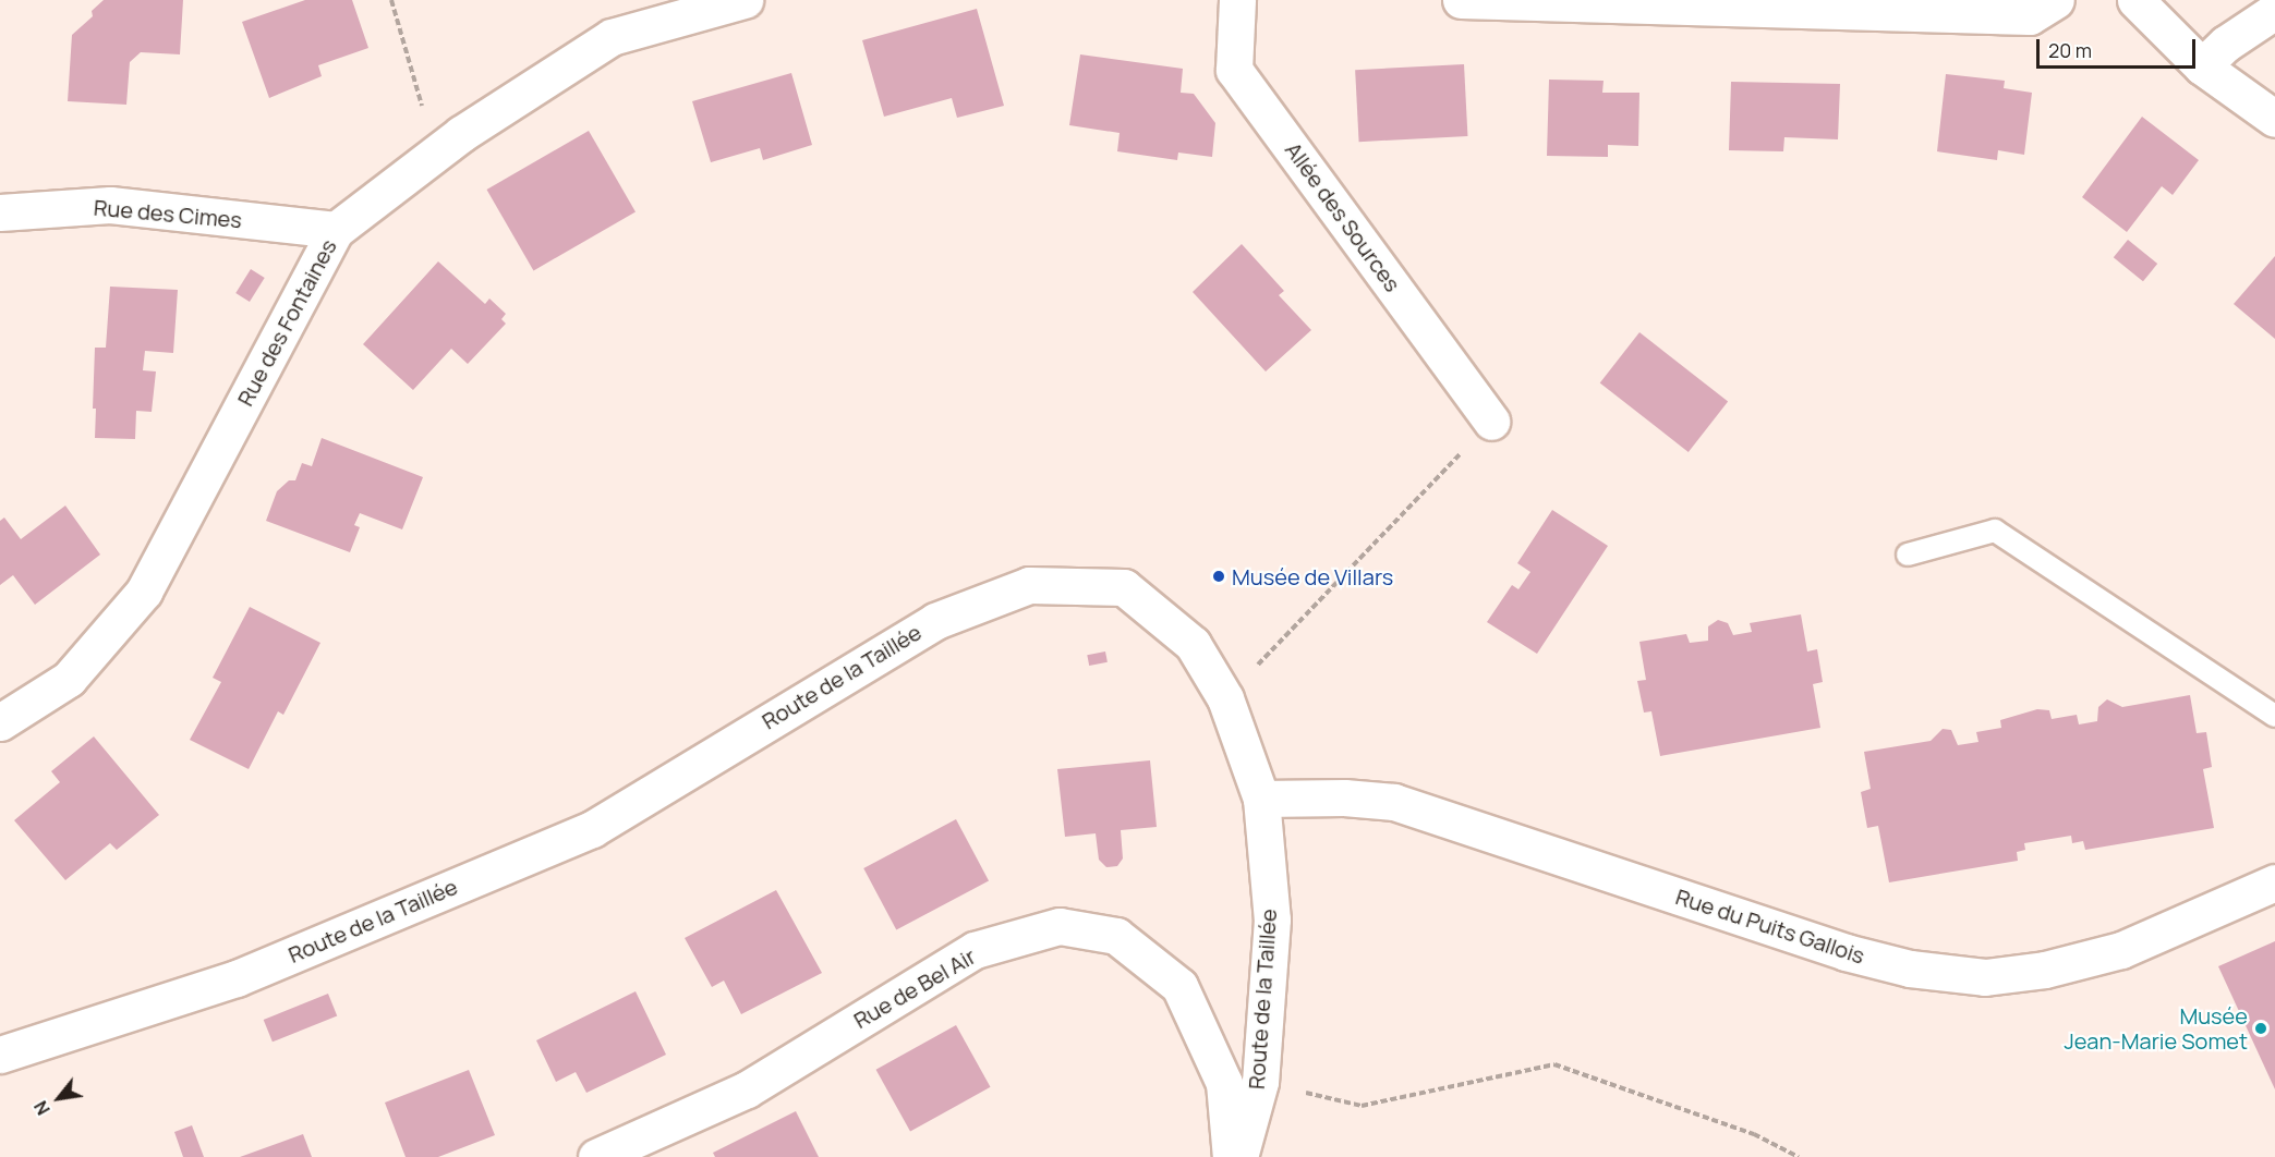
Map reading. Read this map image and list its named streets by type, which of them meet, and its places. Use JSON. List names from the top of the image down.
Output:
{
  "streets": {
    "street": [
      "Rue des Cimes",
      "Allée des Sources",
      "Rue des Fontaines",
      "Route de la Taillée",
      "Rue du Puits Gallois",
      "Rue de Bel Air"
    ]
  },
  "crossings": [
    ["Rue des Cimes", "Rue des Fontaines"],
    ["Route de la Taillée", "Rue du Puits Gallois"]
  ],
  "places": ["Musée de Villars", "Musée Jean-Marie Somet"],
  "scale_bar": "20 m",
  "north": "bottom left"
}
